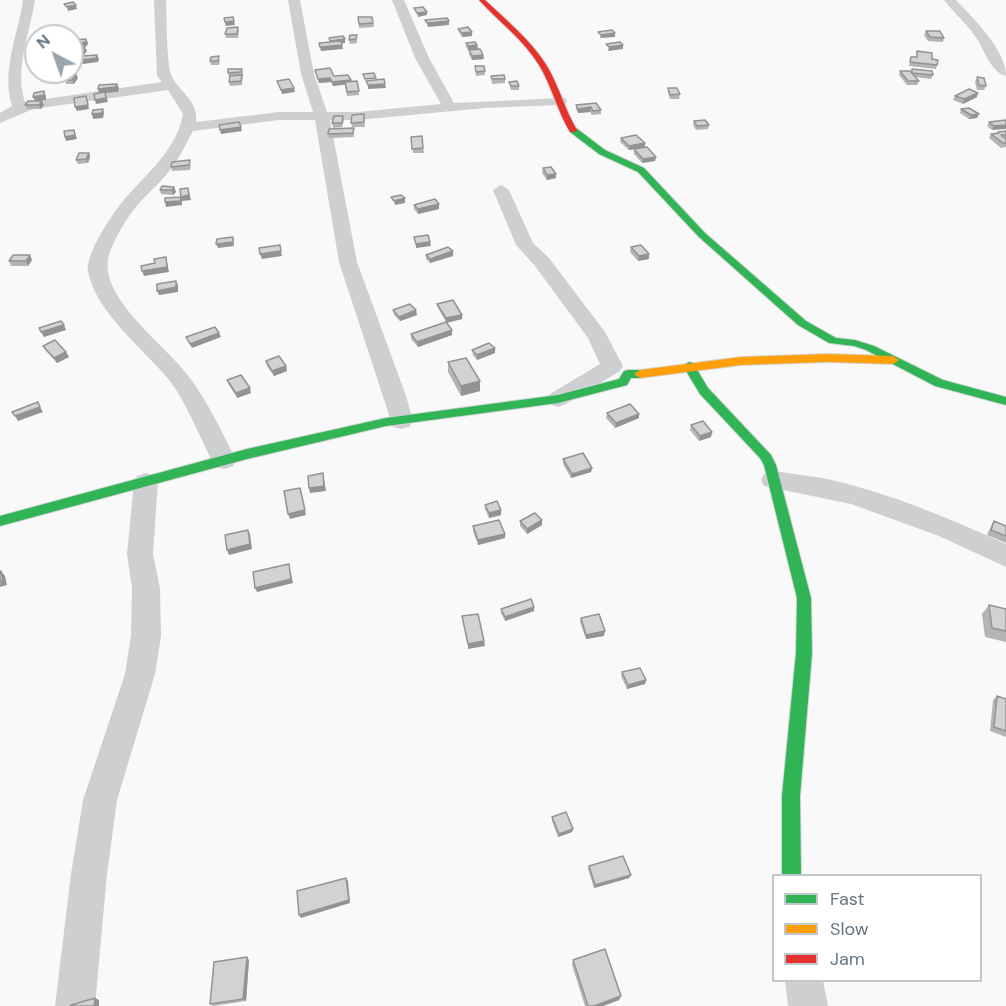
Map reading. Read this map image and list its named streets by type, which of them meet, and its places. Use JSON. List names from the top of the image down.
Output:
{
  "legend": ["Fast", "Slow", "Jam"],
  "north": "top left"
}
